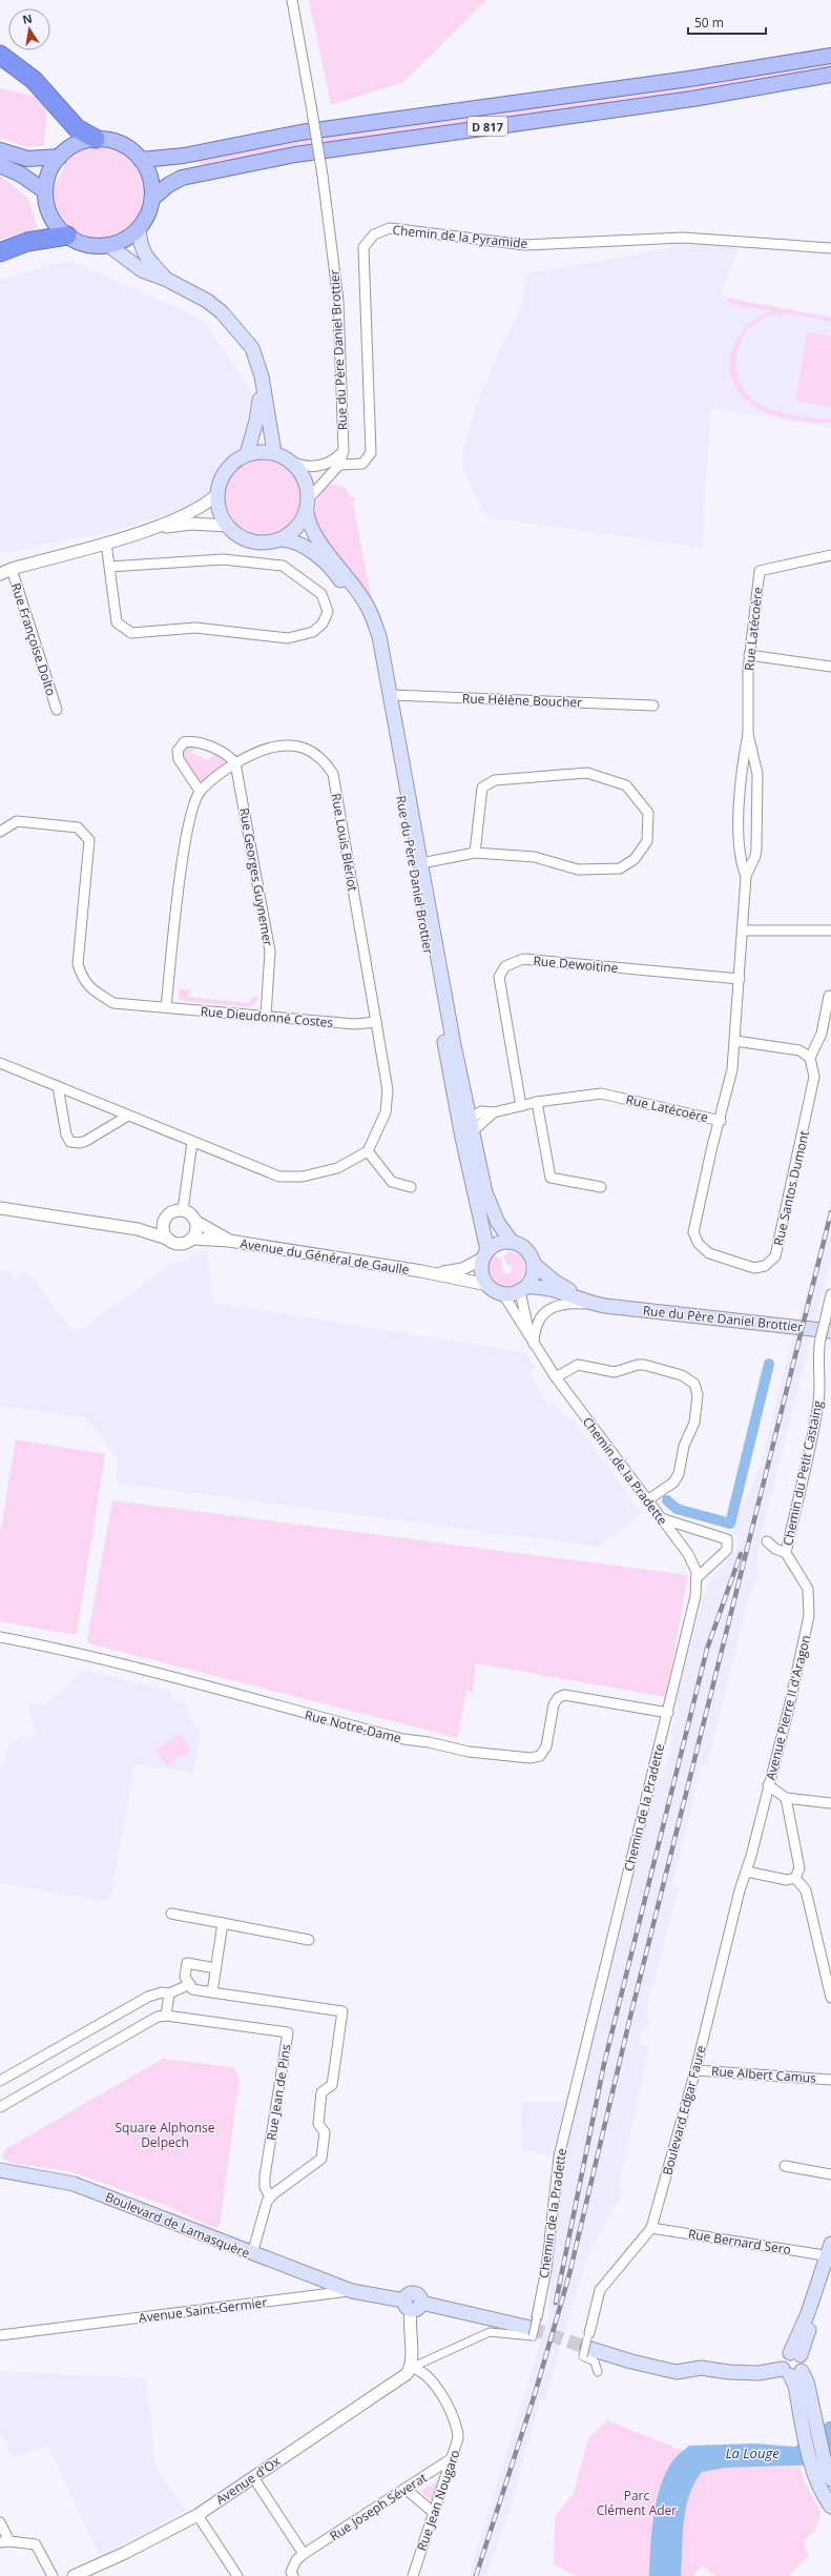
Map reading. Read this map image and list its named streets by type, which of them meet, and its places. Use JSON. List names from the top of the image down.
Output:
{
  "streets": {
    "main road": [
      "D 817",
      "Rue du Père Daniel Brottier",
      "Boulevard de Lamasquère",
      "Avenue Saint-Germier"
    ],
    "street": [
      "Chemin de la Pyramide",
      "Rue Latécoère",
      "Rue Françoise Dolto",
      "Rue Hélène Boucher",
      "Rue Louis Blériot",
      "Rue Georges Guynemer",
      "Rue Dewoitine",
      "Rue Dieudonné Costes",
      "Rue Santos Dumont",
      "Avenue du Général de Gaulle",
      "Chemin de la Pradette",
      "Chemin du Petit Castaing",
      "Avenue Pierre II d'Aragon",
      "Rue Notre-Dame",
      "Rue Albert Camus",
      "Rue Jean de Pins",
      "Boulevard Edgar Faure",
      "Rue Bernard Sero",
      "Avenue d'Ox",
      "Rue Jean Nougaro",
      "Rue Joseph Séverat"
    ]
  },
  "crossings": [
    ["Chemin de la Pyramide", "Rue du Père Daniel Brottier"],
    ["Rue du Père Daniel Brottier", "Rue Latécoère"],
    ["Rue du Père Daniel Brottier", "Rue Hélène Boucher"],
    ["Rue du Père Daniel Brottier", "Chemin de la Pradette"],
    ["Rue du Père Daniel Brottier", "Chemin du Petit Castaing"],
    ["Rue Latécoère", "Rue Dewoitine"],
    ["Rue Latécoère", "Rue Santos Dumont"],
    ["Rue Louis Blériot", "Rue Georges Guynemer"],
    ["Rue Louis Blériot", "Rue Dieudonné Costes"],
    ["Rue Georges Guynemer", "Rue Dieudonné Costes"],
    ["Chemin de la Pradette", "Rue Notre-Dame"],
    ["Chemin de la Pradette", "Avenue Saint-Germier"],
    ["Chemin du Petit Castaing", "Avenue Pierre II d'Aragon"],
    ["Avenue Pierre II d'Aragon", "Boulevard Edgar Faure"],
    ["Rue Albert Camus", "Boulevard Edgar Faure"],
    ["Boulevard Edgar Faure", "Rue Bernard Sero"],
    ["Boulevard de Lamasquère", "Avenue Saint-Germier"],
    ["Avenue d'Ox", "Rue Jean Nougaro"],
    ["Rue Jean Nougaro", "Rue Joseph Séverat"]
  ],
  "water": ["La Louge"],
  "parks": ["Square Alphonse Delpech", "Parc Clément Ader"],
  "scale_bar": "50 m",
  "north": "top"
}
